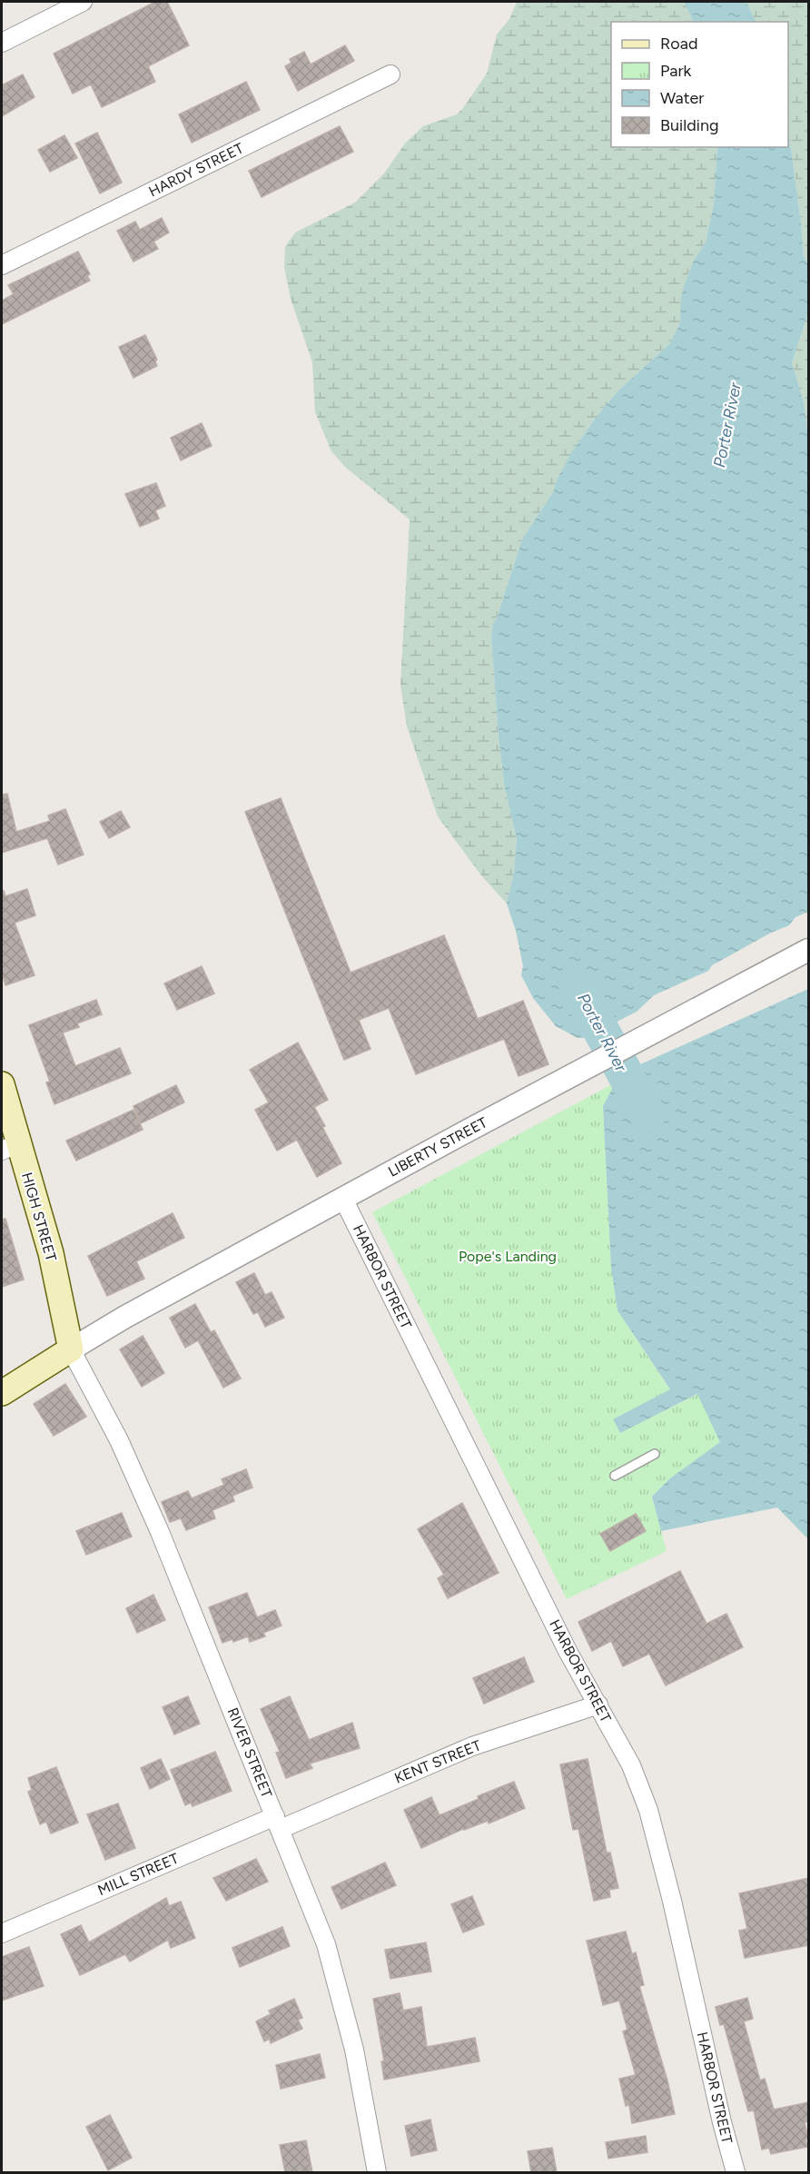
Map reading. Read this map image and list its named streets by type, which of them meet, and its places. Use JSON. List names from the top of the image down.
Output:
{
  "streets": {
    "main road": ["HIGH STREET"],
    "street": [
      "HARDY STREET",
      "LIBERTY STREET",
      "HARBOR STREET",
      "RIVER STREET",
      "KENT STREET",
      "MILL STREET"
    ]
  },
  "crossings": [
    ["LIBERTY STREET", "HIGH STREET"],
    ["LIBERTY STREET", "HARBOR STREET"],
    ["LIBERTY STREET", "RIVER STREET"],
    ["HIGH STREET", "RIVER STREET"],
    ["HARBOR STREET", "KENT STREET"],
    ["RIVER STREET", "KENT STREET"],
    ["RIVER STREET", "MILL STREET"],
    ["KENT STREET", "MILL STREET"]
  ],
  "water": ["Porter River"],
  "parks": ["Pope's Landing"],
  "legend": [
    "Road",
    "Park",
    "Water",
    "Building"
  ]
}
